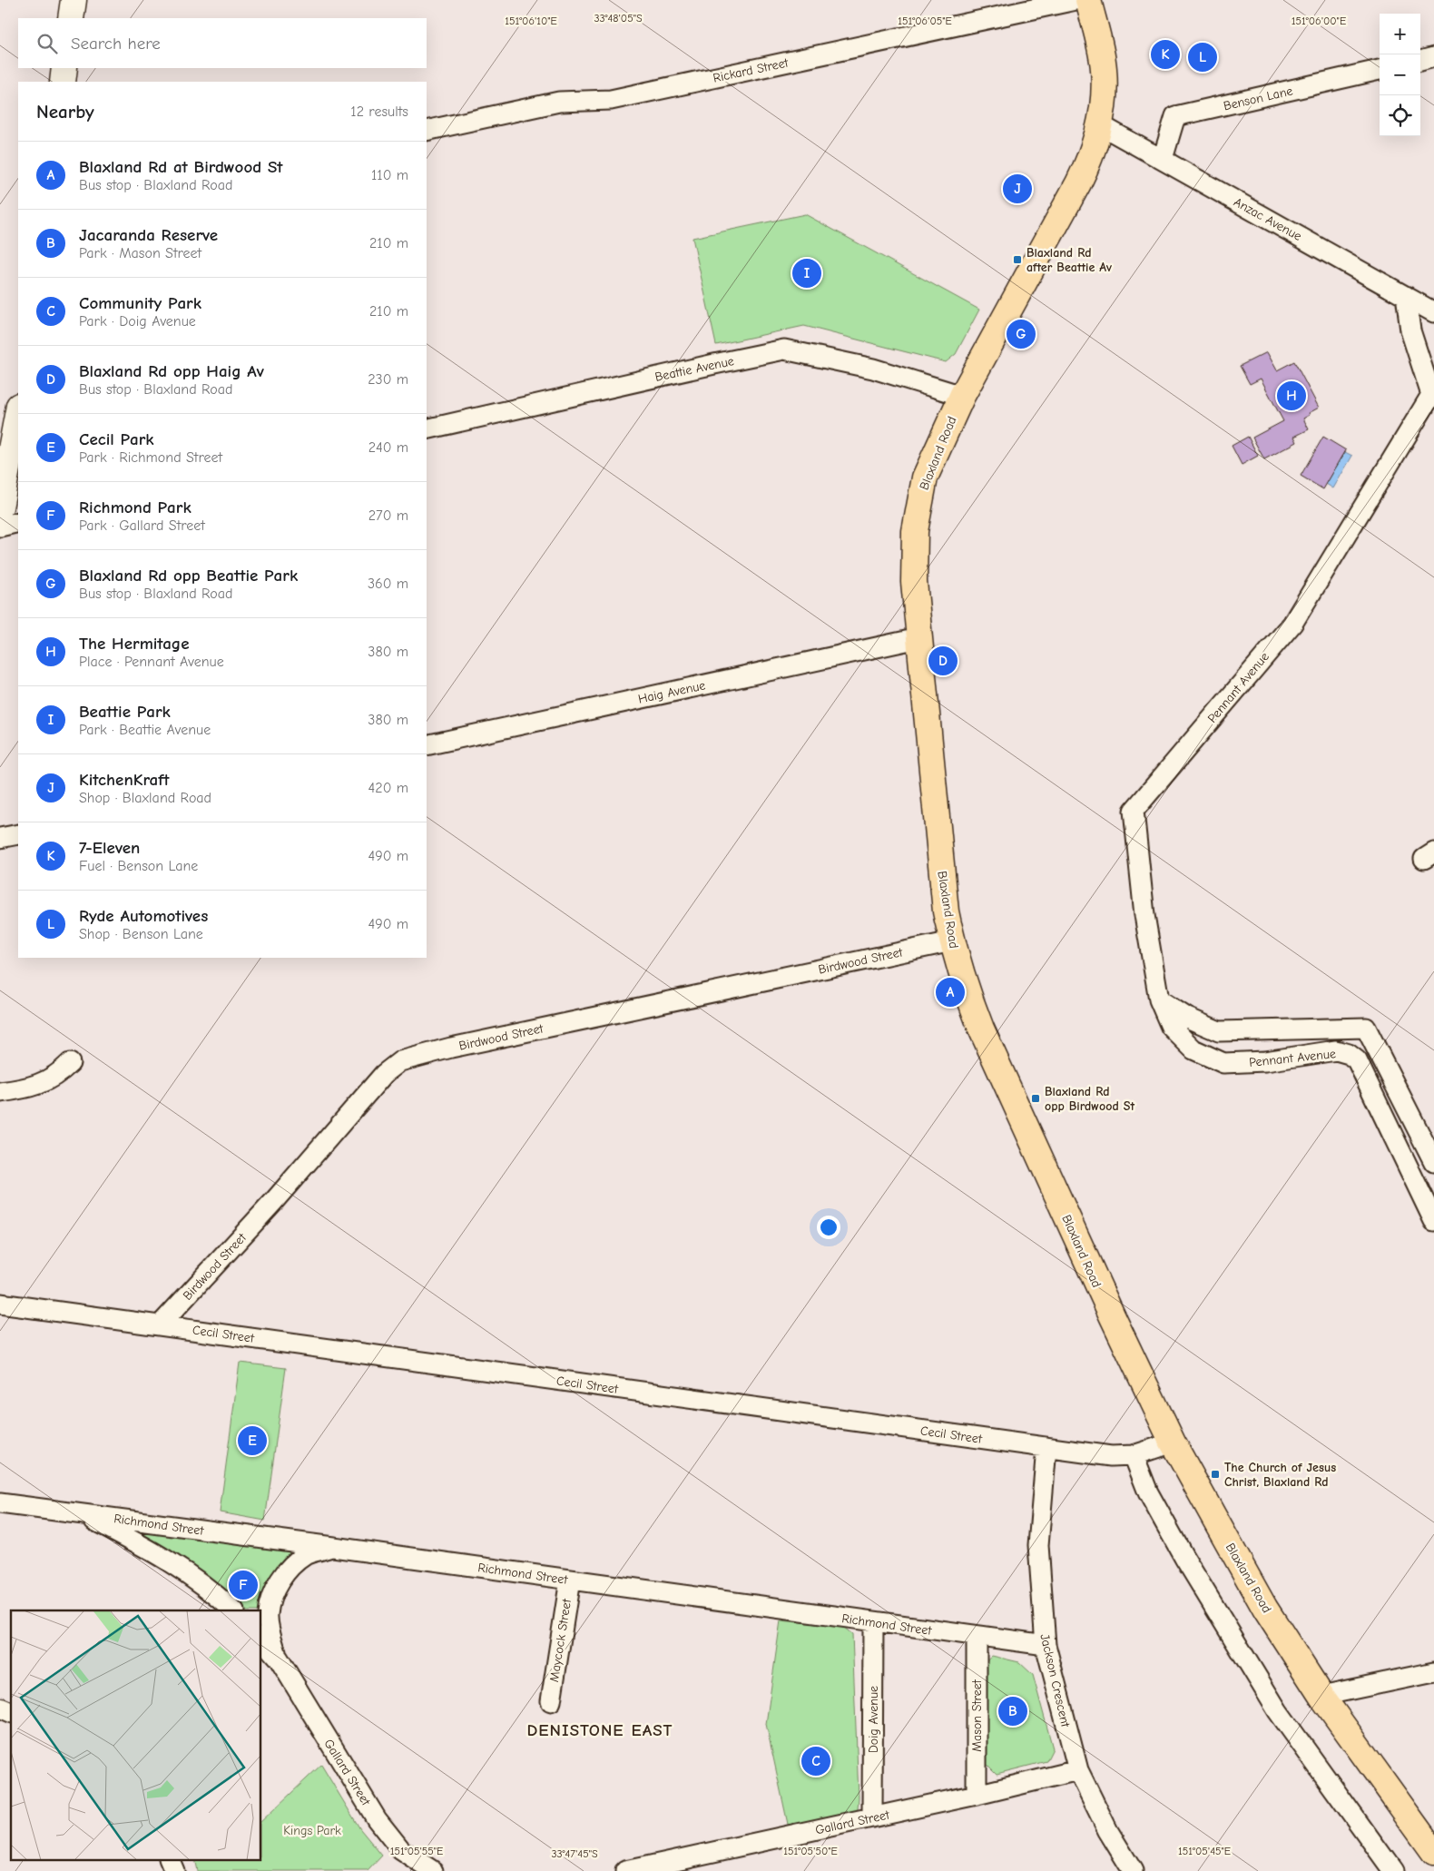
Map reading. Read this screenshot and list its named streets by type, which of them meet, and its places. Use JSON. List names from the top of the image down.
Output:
{
  "streets": {
    "main road": ["Blaxland Road"],
    "street": [
      "Rickard Street",
      "Benson Lane",
      "Anzac Avenue",
      "Beattie Avenue",
      "Pennant Avenue",
      "Haig Avenue",
      "Birdwood Street",
      "Cecil Street",
      "Richmond Street",
      "Maycock Street",
      "Jackson Crescent",
      "Mason Street",
      "Doig Avenue",
      "Gallard Street"
    ]
  },
  "crossings": [
    ["Benson Lane", "Anzac Avenue"],
    ["Anzac Avenue", "Blaxland Road"],
    ["Anzac Avenue", "Pennant Avenue"],
    ["Beattie Avenue", "Blaxland Road"],
    ["Blaxland Road", "Haig Avenue"],
    ["Blaxland Road", "Birdwood Street"],
    ["Blaxland Road", "Cecil Street"],
    ["Birdwood Street", "Cecil Street"],
    ["Cecil Street", "Jackson Crescent"],
    ["Richmond Street", "Maycock Street"],
    ["Richmond Street", "Jackson Crescent"],
    ["Richmond Street", "Mason Street"],
    ["Richmond Street", "Doig Avenue"],
    ["Richmond Street", "Gallard Street"],
    ["Jackson Crescent", "Gallard Street"],
    ["Mason Street", "Gallard Street"],
    ["Doig Avenue", "Gallard Street"]
  ],
  "districts": ["DENISTONE EAST"],
  "parks": ["Kings Park"],
  "places": {
    "transit": ["Blaxland Rd after Beattie Av", "Blaxland Rd opp Birdwood St", "The Church of Jesus Christ, Blaxland Rd"]
  },
  "page": {
    "map_buttons": ["+", "−"],
    "search": "Search here",
    "pins": [
      "K",
      "L",
      "J",
      "I",
      "G",
      "H",
      "D",
      "A",
      "E",
      "F",
      "B",
      "C"
    ],
    "heading": ["Nearby", "12 results"],
    "list": [
      {
        "mark": "A",
        "name": "Blaxland Rd at Birdwood St",
        "note": "Bus stop · Blaxland Road",
        "value": "110 m"
      },
      {
        "mark": "B",
        "name": "Jacaranda Reserve",
        "note": "Park · Mason Street",
        "value": "210 m"
      },
      {
        "mark": "C",
        "name": "Community Park",
        "note": "Park · Doig Avenue",
        "value": "210 m"
      },
      {
        "mark": "D",
        "name": "Blaxland Rd opp Haig Av",
        "note": "Bus stop · Blaxland Road",
        "value": "230 m"
      },
      {
        "mark": "E",
        "name": "Cecil Park",
        "note": "Park · Richmond Street",
        "value": "240 m"
      },
      {
        "mark": "F",
        "name": "Richmond Park",
        "note": "Park · Gallard Street",
        "value": "270 m"
      },
      {
        "mark": "G",
        "name": "Blaxland Rd opp Beattie Park",
        "note": "Bus stop · Blaxland Road",
        "value": "360 m"
      },
      {
        "mark": "H",
        "name": "The Hermitage",
        "note": "Place · Pennant Avenue",
        "value": "380 m"
      },
      {
        "mark": "I",
        "name": "Beattie Park",
        "note": "Park · Beattie Avenue",
        "value": "380 m"
      },
      {
        "mark": "J",
        "name": "KitchenKraft",
        "note": "Shop · Blaxland Road",
        "value": "420 m"
      },
      {
        "mark": "K",
        "name": "7-Eleven",
        "note": "Fuel · Benson Lane",
        "value": "490 m"
      },
      {
        "mark": "L",
        "name": "Ryde Automotives",
        "note": "Shop · Benson Lane",
        "value": "490 m"
      }
    ]
  },
  "coordinates": [
    "33°48'05\"S",
    "151°06'10\"E",
    "151°06'05\"E",
    "151°06'00\"E",
    "151°05'55\"E",
    "151°05'50\"E",
    "151°05'45\"E",
    "33°47'45\"S"
  ]
}
